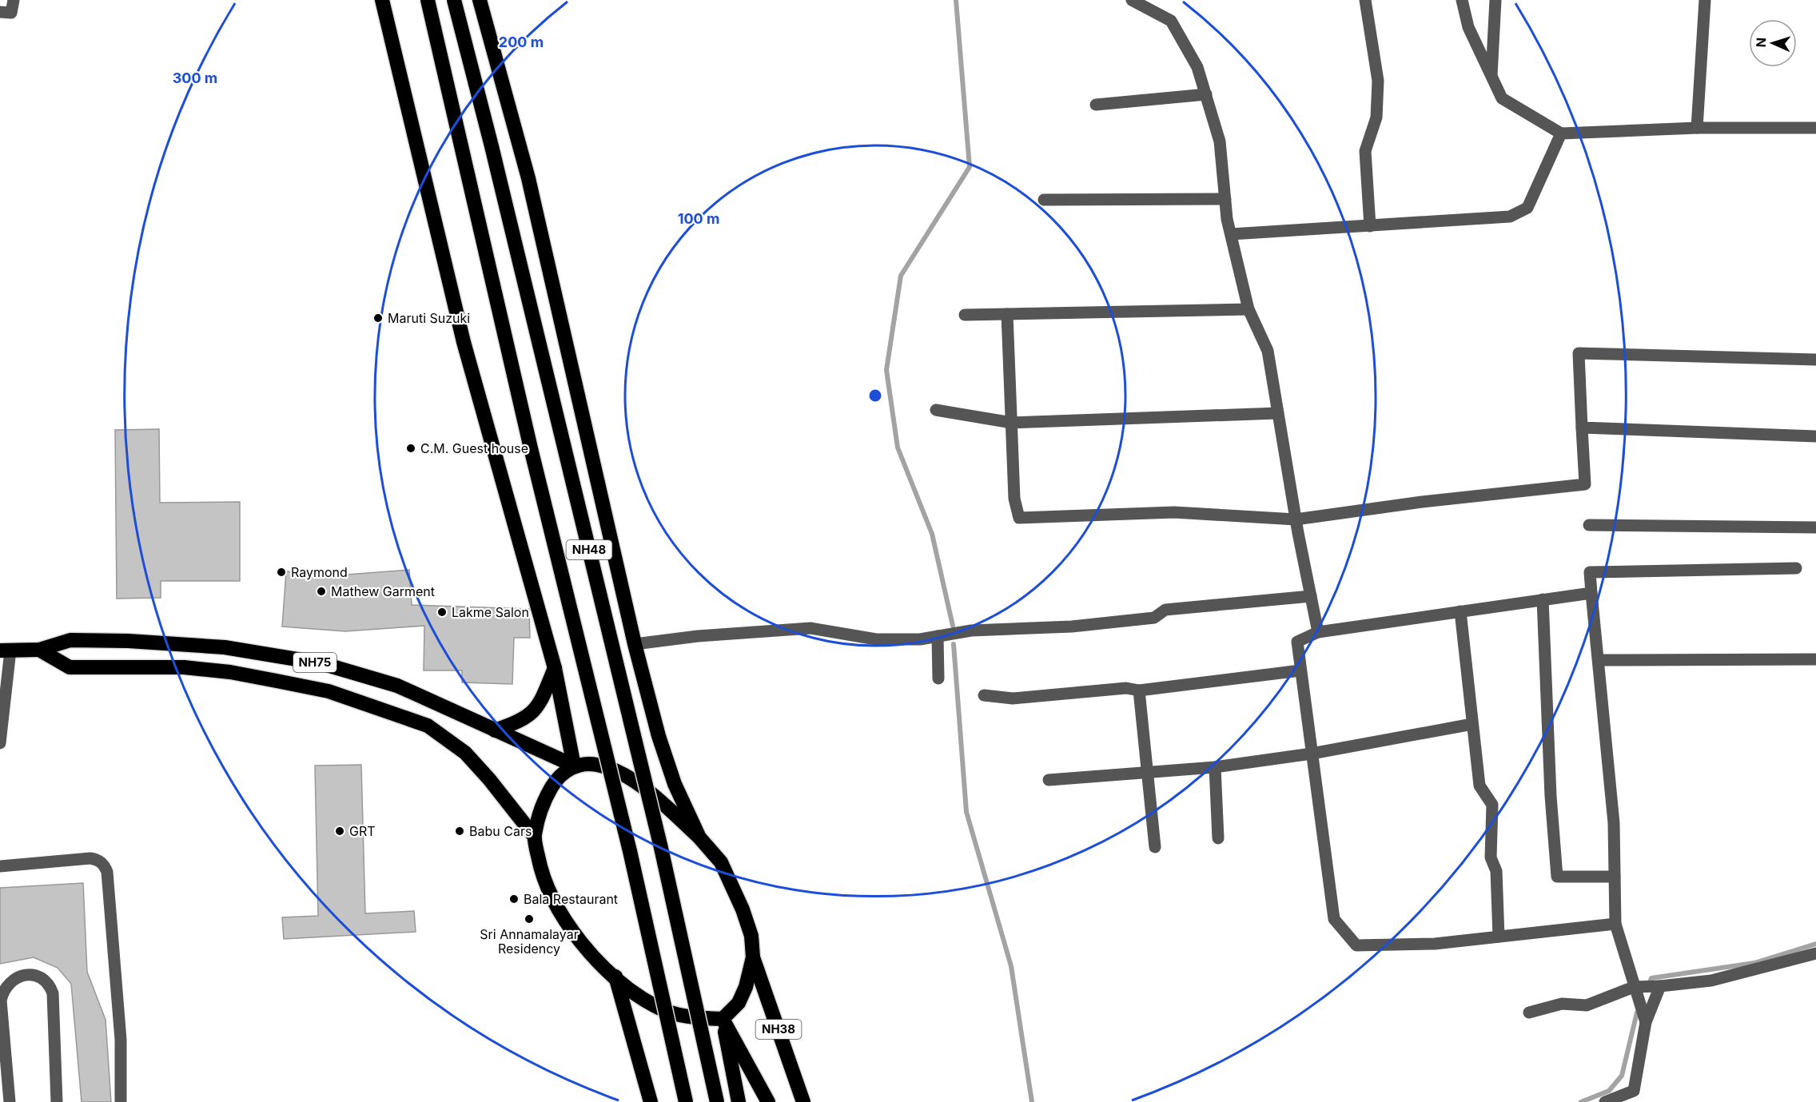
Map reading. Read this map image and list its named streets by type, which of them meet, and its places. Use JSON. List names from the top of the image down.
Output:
{
  "streets": {
    "highway": ["NH48", "NH75", "NH38"]
  },
  "crossings": [
    ["NH75", "NH38"]
  ],
  "places": [
    "Maruti Suzuki",
    "C.M. Guest house",
    "Raymond",
    "Mathew Garment",
    "Lakme Salon",
    "GRT",
    "Babu Cars",
    "Bala Restaurant",
    "Sri Annamalayar Residency"
  ],
  "north": "left",
  "rings": ["200 m", "300 m", "100 m"]
}
